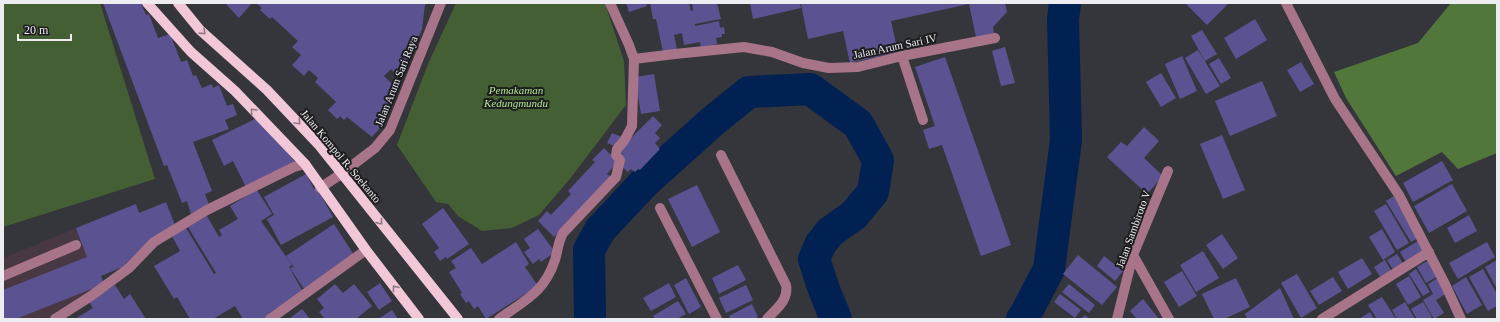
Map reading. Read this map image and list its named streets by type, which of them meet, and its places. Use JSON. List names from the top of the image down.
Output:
{
  "streets": {
    "main road": ["Jalan Kompol R. Soekanto"],
    "street": ["Jalan Arum Sari IV", "Jalan Arum Sari Raya", "Jalan Sambiroto V"]
  },
  "crossings": [
    ["Jalan Arum Sari Raya", "Jalan Kompol R. Soekanto"]
  ],
  "parks": ["Pemakaman Kedungmundu"],
  "scale_bar": "20 m"
}
